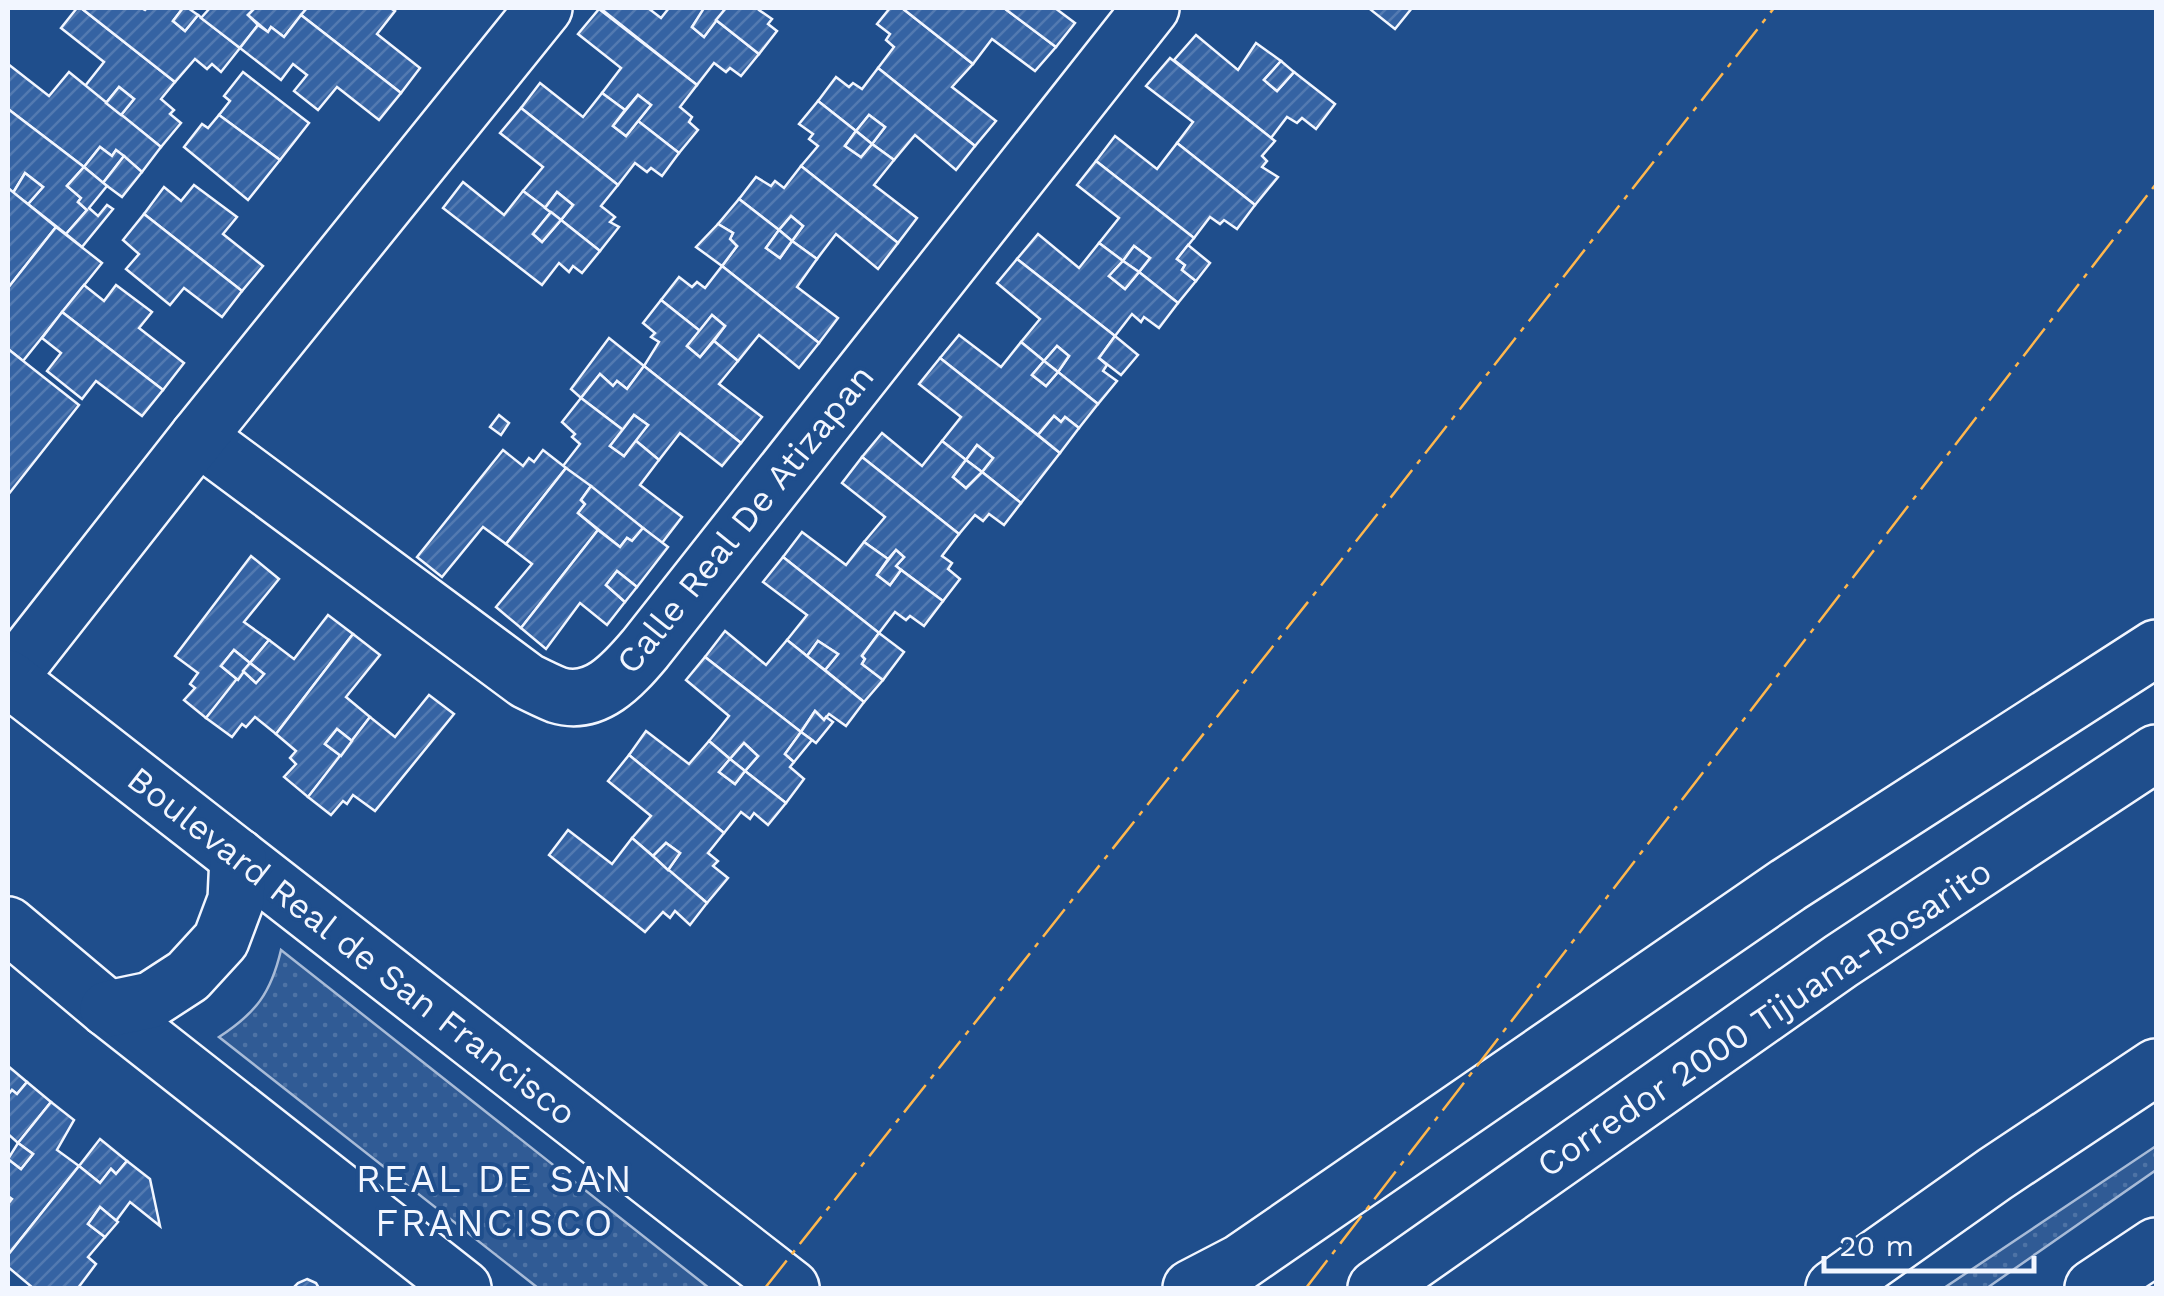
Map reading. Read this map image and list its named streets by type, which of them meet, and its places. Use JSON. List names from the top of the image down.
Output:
{
  "streets": {
    "main road": ["Calle Real De Atizapan", "Boulevard Real de San Francisco", "Corredor 2000 Tijuana-Rosarito"]
  },
  "districts": ["REAL DE SAN FRANCISCO"],
  "scale_bar": "20 m"
}
